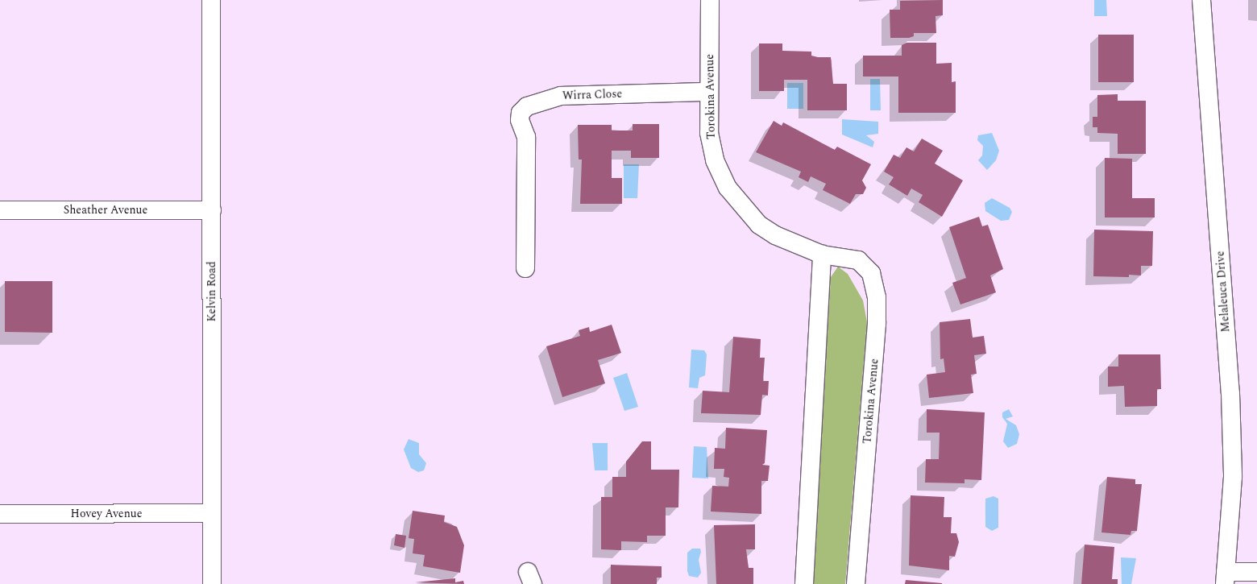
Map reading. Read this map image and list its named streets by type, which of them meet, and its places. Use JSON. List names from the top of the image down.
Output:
{
  "streets": {
    "street": [
      "Wirra Close",
      "Torokina Avenue",
      "Sheather Avenue",
      "Kelvin Road",
      "Melaleuca Drive",
      "Hovey Avenue"
    ]
  },
  "crossings": [
    ["Wirra Close", "Torokina Avenue"],
    ["Sheather Avenue", "Kelvin Road"],
    ["Kelvin Road", "Hovey Avenue"]
  ]
}
